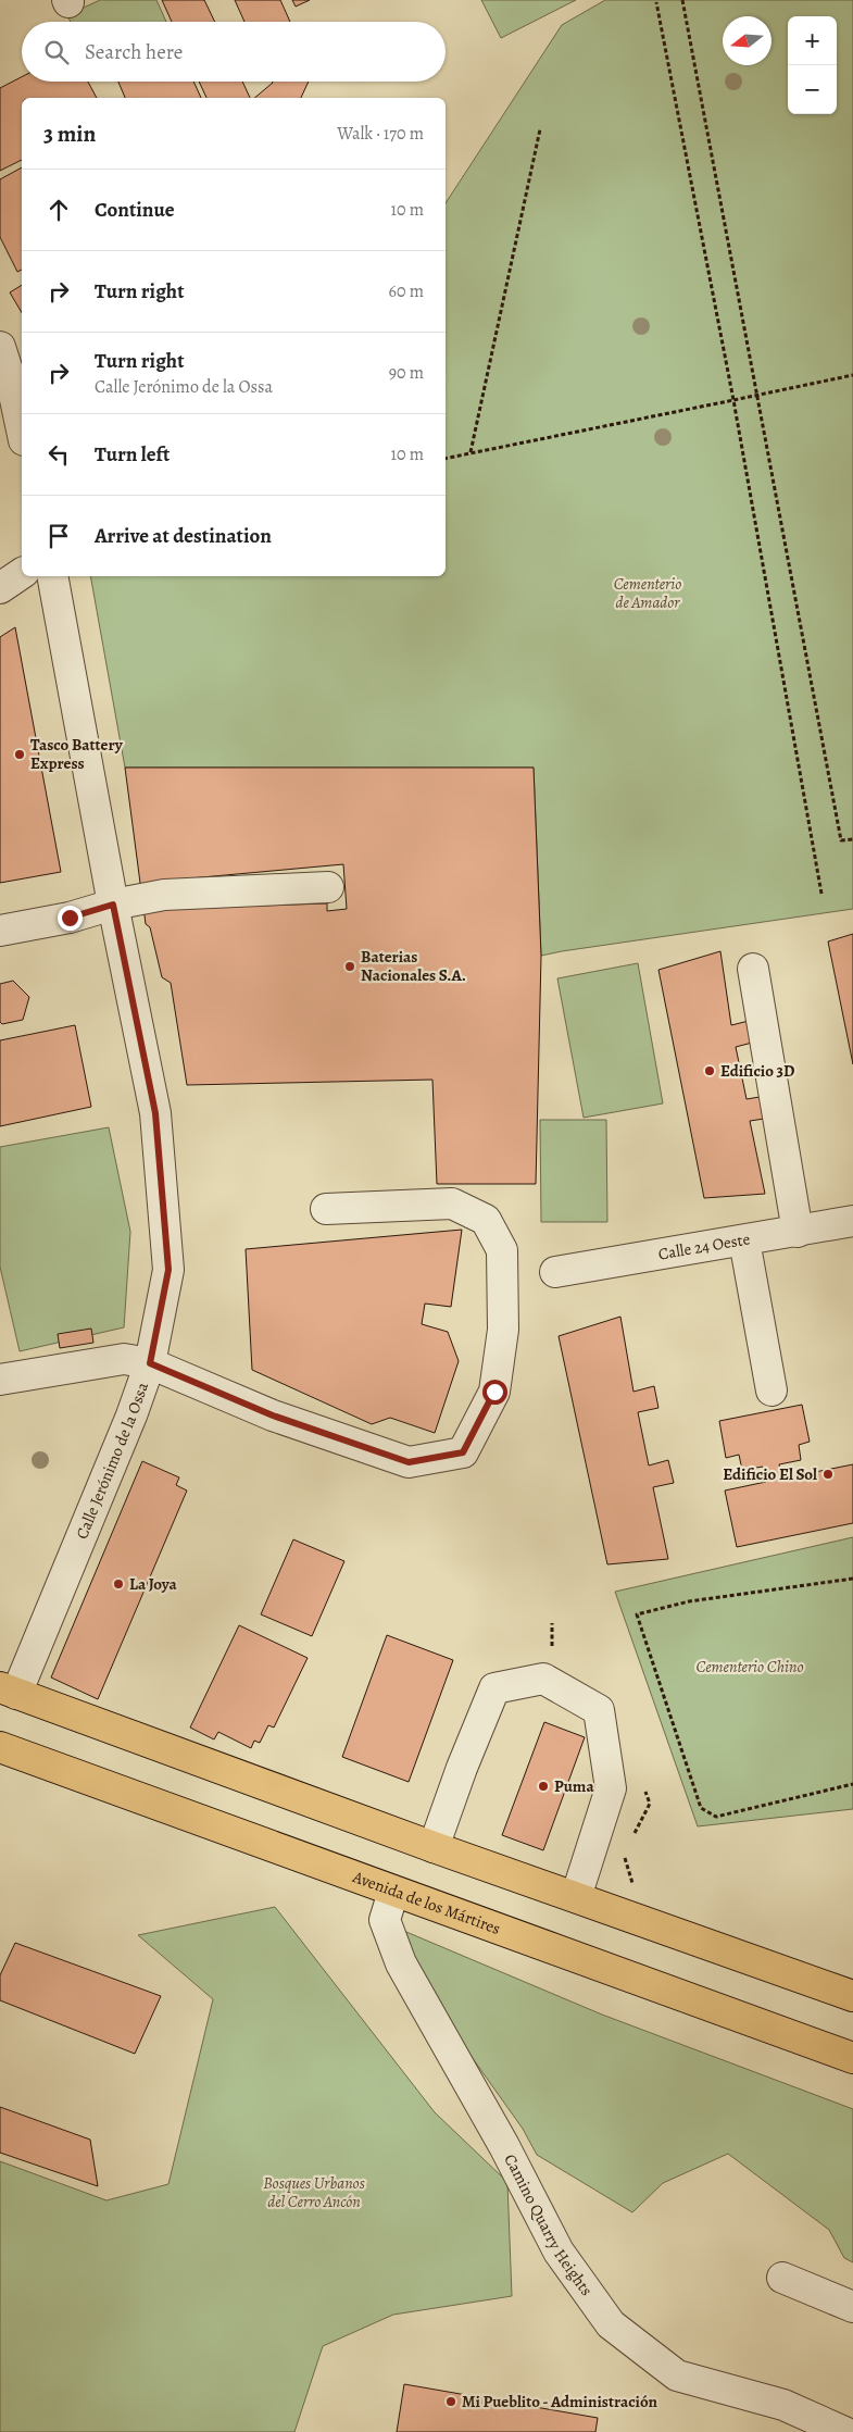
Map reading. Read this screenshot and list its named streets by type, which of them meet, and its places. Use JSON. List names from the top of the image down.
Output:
{
  "streets": {
    "highway": ["Avenida de los Mártires"],
    "street": ["Calle 24 Oeste", "Calle Jerónimo de la Ossa", "Camino Quarry Heights"]
  },
  "crossings": [
    ["Avenida de los Mártires", "Camino Quarry Heights"]
  ],
  "parks": ["Cementerio de Amador", "Cementerio Chino", "Bosques Urbanos del Cerro Ancón"],
  "places": [
    "Tasco Battery Express",
    "Baterias Nacionales S.A.",
    "Edificio 3D",
    "Edificio El Sol",
    "La Joya",
    "Puma",
    "Mi Pueblito - Administración"
  ],
  "north": "left",
  "page": {
    "map_buttons": ["+", "−"],
    "search": "Search here",
    "heading": ["3 min", "Walk · 170 m"],
    "list": [
      ["Continue", "10 m"],
      ["Turn right", "60 m"],
      ["Turn right", "Calle Jerónimo de la Ossa", "90 m"],
      ["Turn left", "10 m"],
      "Arrive at destination"
    ]
  }
}
